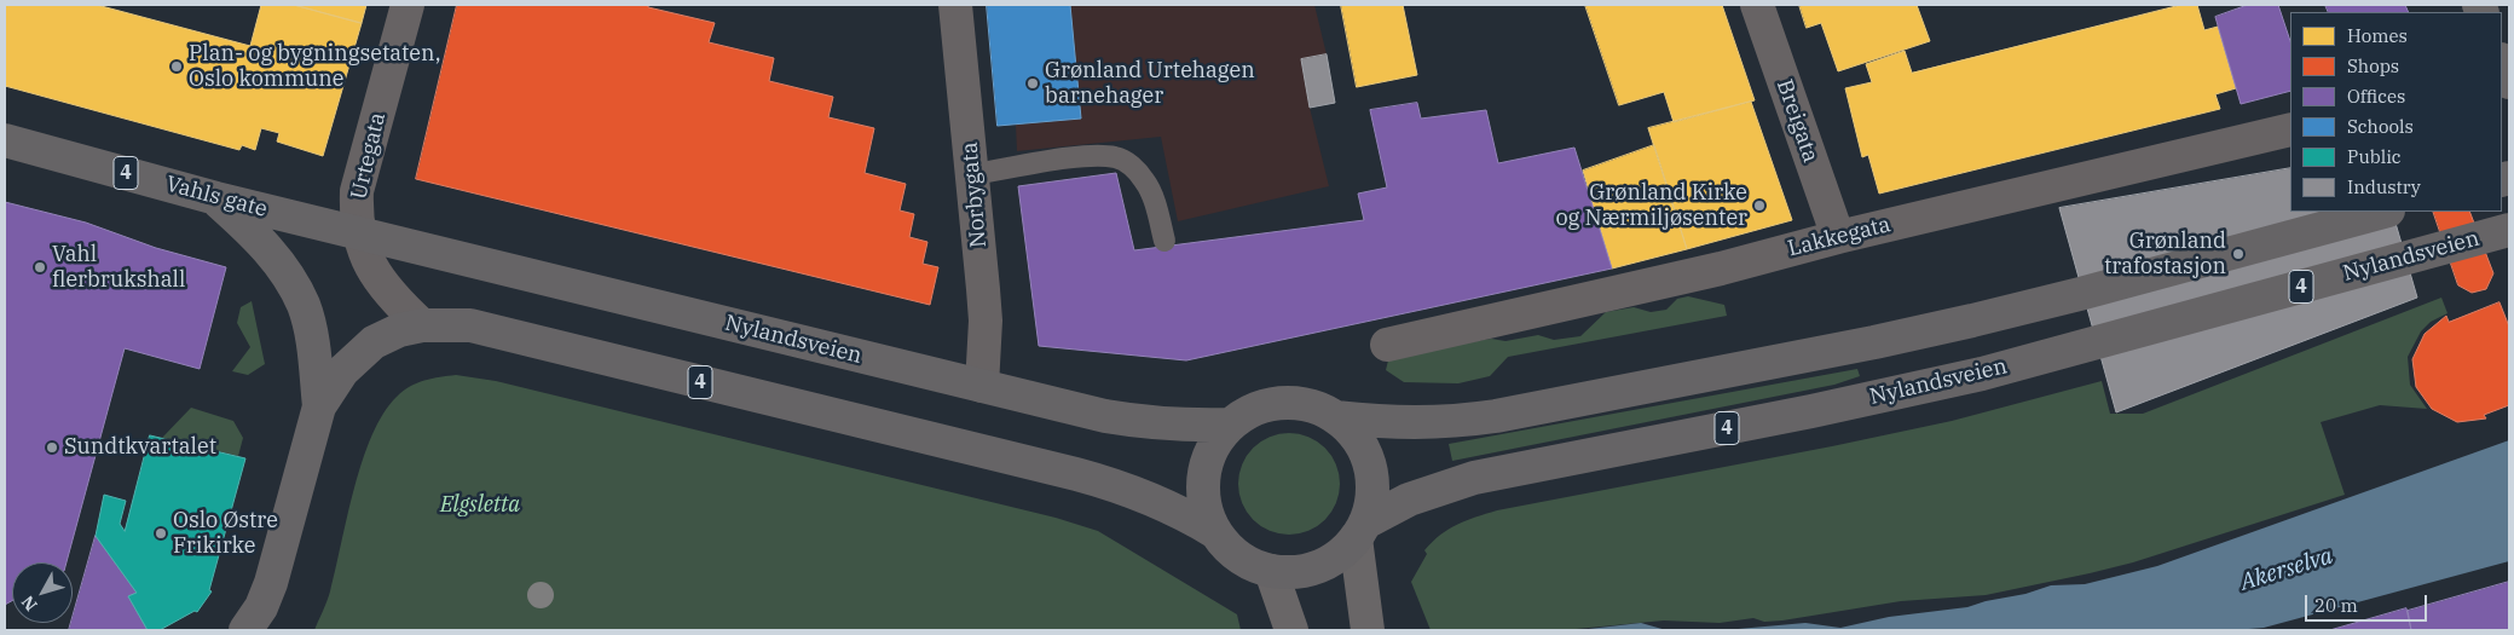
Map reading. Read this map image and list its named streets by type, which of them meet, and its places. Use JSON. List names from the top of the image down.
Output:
{
  "streets": {
    "main road": ["4", "Vahls gate", "Nylandsveien"],
    "street": [
      "Breigata",
      "Urtegata",
      "Norbygata",
      "Lakkegata"
    ]
  },
  "crossings": [
    ["Breigata", "Lakkegata"],
    ["Urtegata", "Vahls gate"],
    ["Urtegata", "Nylandsveien"],
    ["4", "Vahls gate"],
    ["4", "Nylandsveien"],
    ["Norbygata", "Nylandsveien"],
    ["Vahls gate", "Nylandsveien"]
  ],
  "water": ["Akerselva"],
  "parks": ["Elgsletta"],
  "places": [
    "Plan- og bygningsetaten, Oslo kommune",
    "Grønland Urtehagen barnehager",
    "Grønland Kirke og Nærmiljøsenter",
    "Grønland trafostasjon",
    "Vahl flerbrukshall",
    "Sundtkvartalet",
    "Oslo Østre Frikirke"
  ],
  "legend": [
    "Homes",
    "Shops",
    "Offices",
    "Schools",
    "Public",
    "Industry"
  ],
  "scale_bar": "20 m",
  "north": "bottom left"
}
